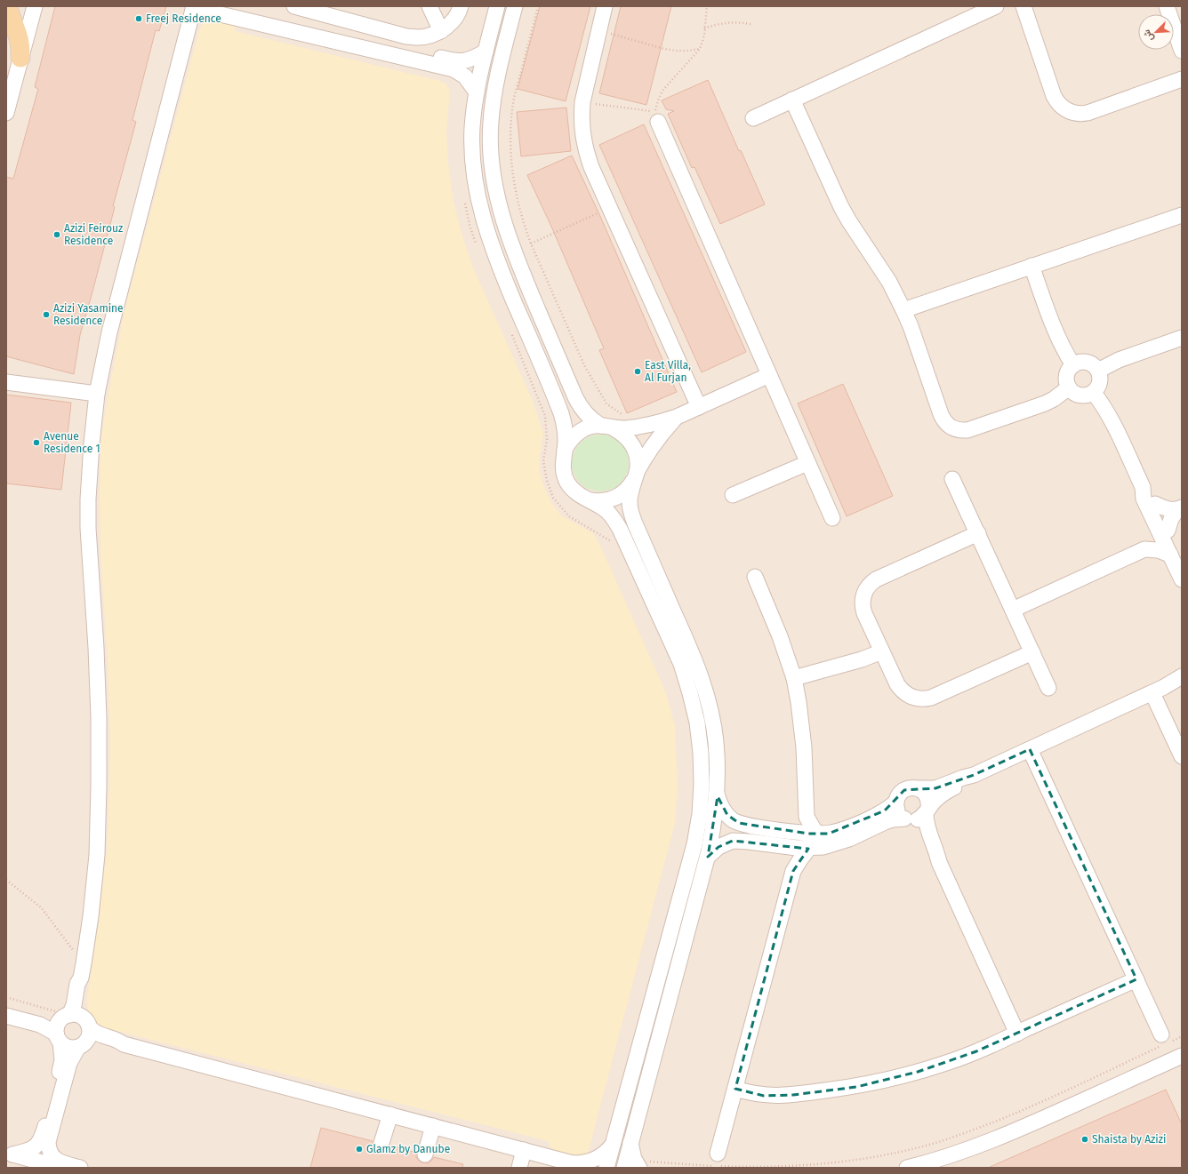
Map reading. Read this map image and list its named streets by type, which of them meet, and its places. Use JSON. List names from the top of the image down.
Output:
{
  "places": [
    "Freej Residence",
    "Azizi Feirouz Residence",
    "Azizi Yasamine Residence",
    "East Villa, Al Furjan",
    "Avenue Residence 1",
    "Shaista by Azizi",
    "Glamz by Danube"
  ],
  "north": "bottom left"
}
